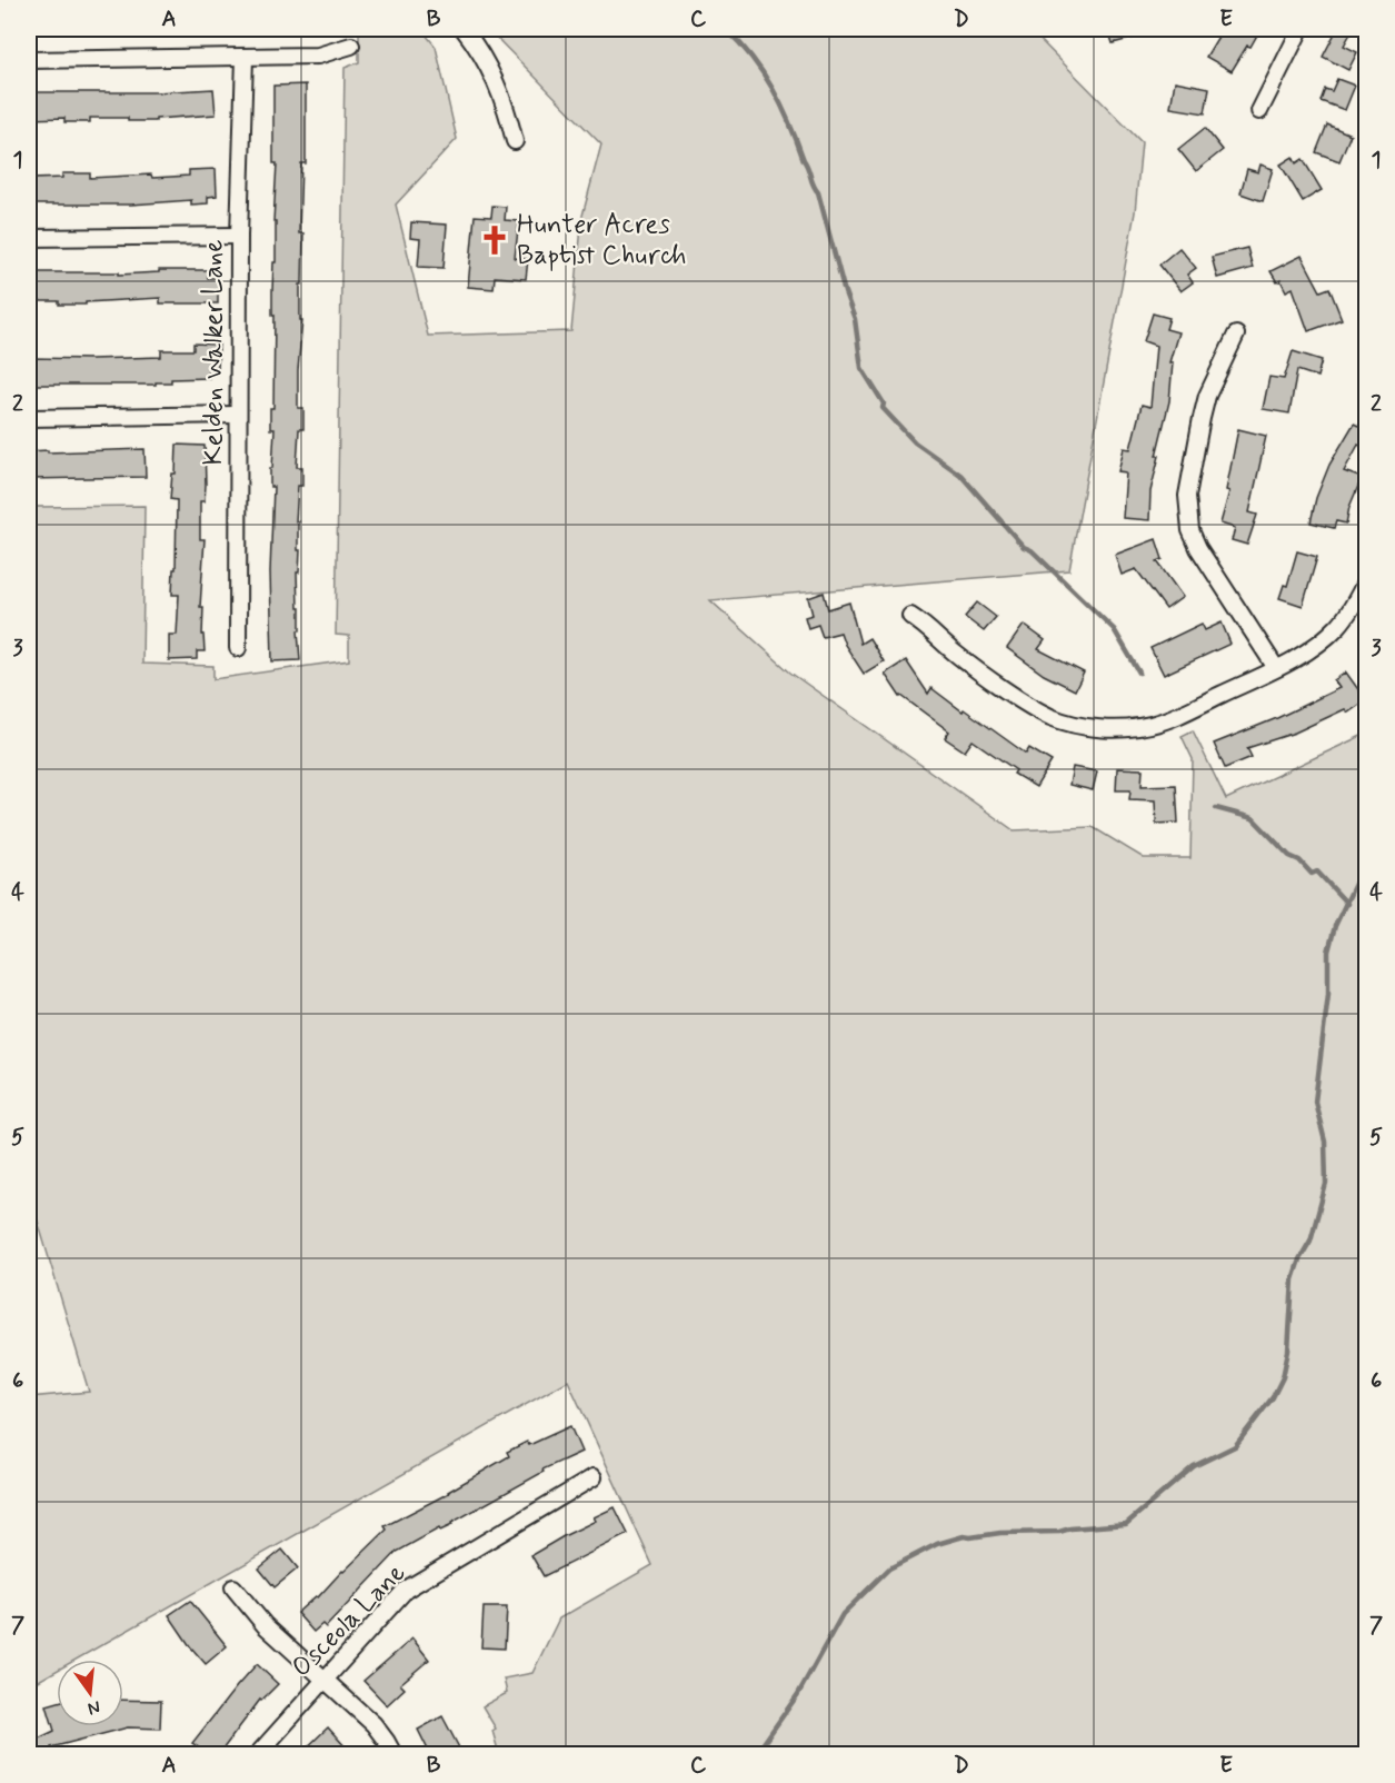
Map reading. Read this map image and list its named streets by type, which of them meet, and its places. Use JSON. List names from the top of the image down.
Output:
{
  "streets": {
    "street": ["Kelden Walker Lane", "Osceola Lane"]
  },
  "places": {
    "church": ["Hunter Acres Baptist Church"]
  },
  "north": "bottom",
  "grid": {
    "columns": [
      "A",
      "B",
      "C",
      "D",
      "E"
    ],
    "rows": [
      "1",
      "2",
      "3",
      "4",
      "5",
      "6",
      "7"
    ]
  }
}
